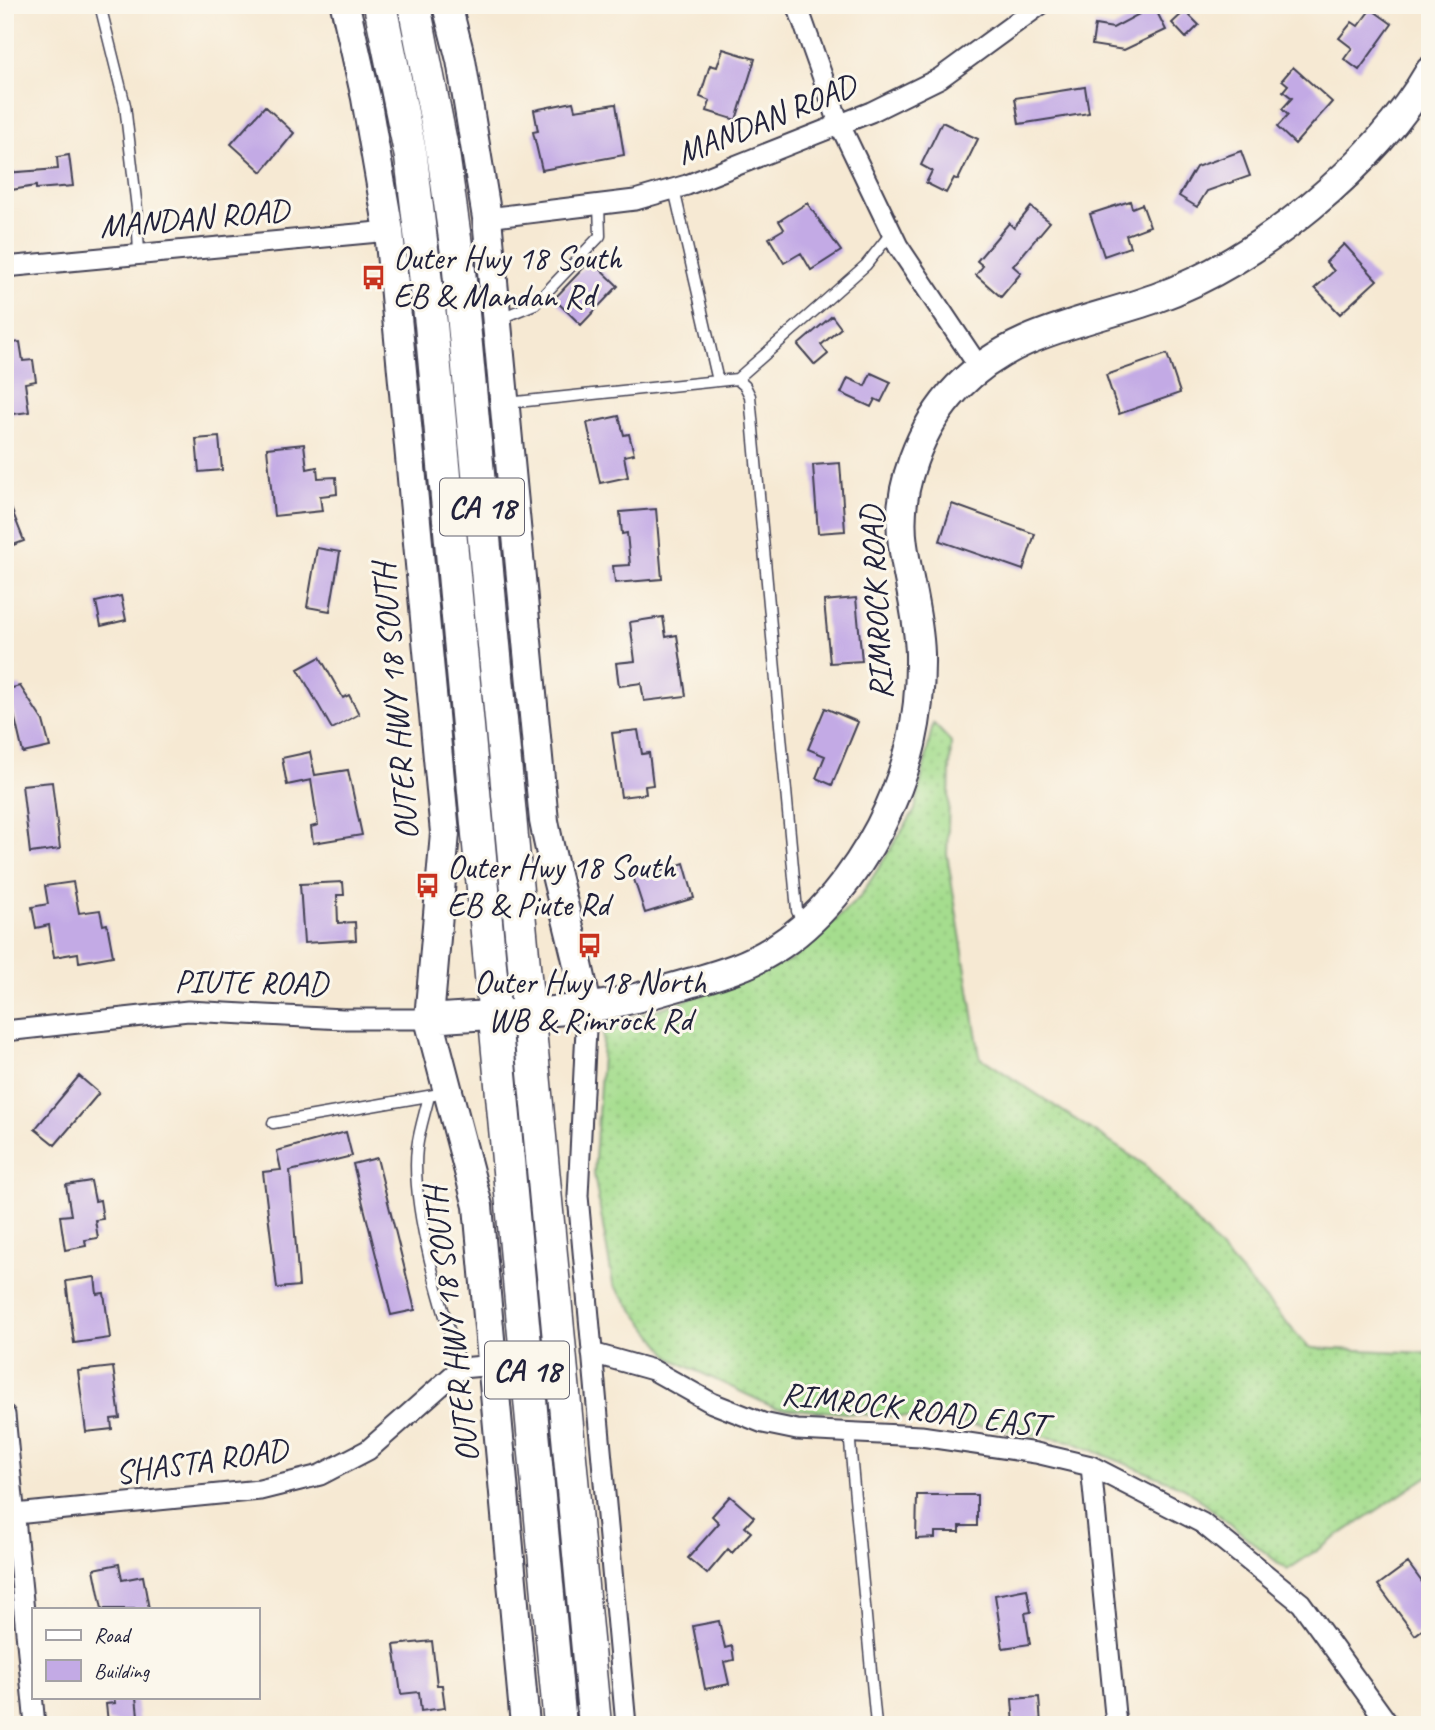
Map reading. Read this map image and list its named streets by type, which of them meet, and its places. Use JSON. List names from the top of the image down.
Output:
{
  "streets": {
    "main road": ["CA 18"],
    "street": [
      "MANDAN ROAD",
      "RIMROCK ROAD",
      "OUTER HWY 18 SOUTH",
      "PIUTE ROAD",
      "RIMROCK ROAD EAST",
      "SHASTA ROAD"
    ]
  },
  "crossings": [
    ["MANDAN ROAD", "OUTER HWY 18 SOUTH"],
    ["CA 18", "RIMROCK ROAD"],
    ["CA 18", "PIUTE ROAD"],
    ["RIMROCK ROAD", "PIUTE ROAD"],
    ["OUTER HWY 18 SOUTH", "PIUTE ROAD"]
  ],
  "places": {
    "bus stop": ["Outer Hwy 18 South EB & Mandan Rd", "Outer Hwy 18 South EB & Piute Rd", "Outer Hwy 18 North WB & Rimrock Rd"]
  },
  "legend": ["Road", "Building"]
}
